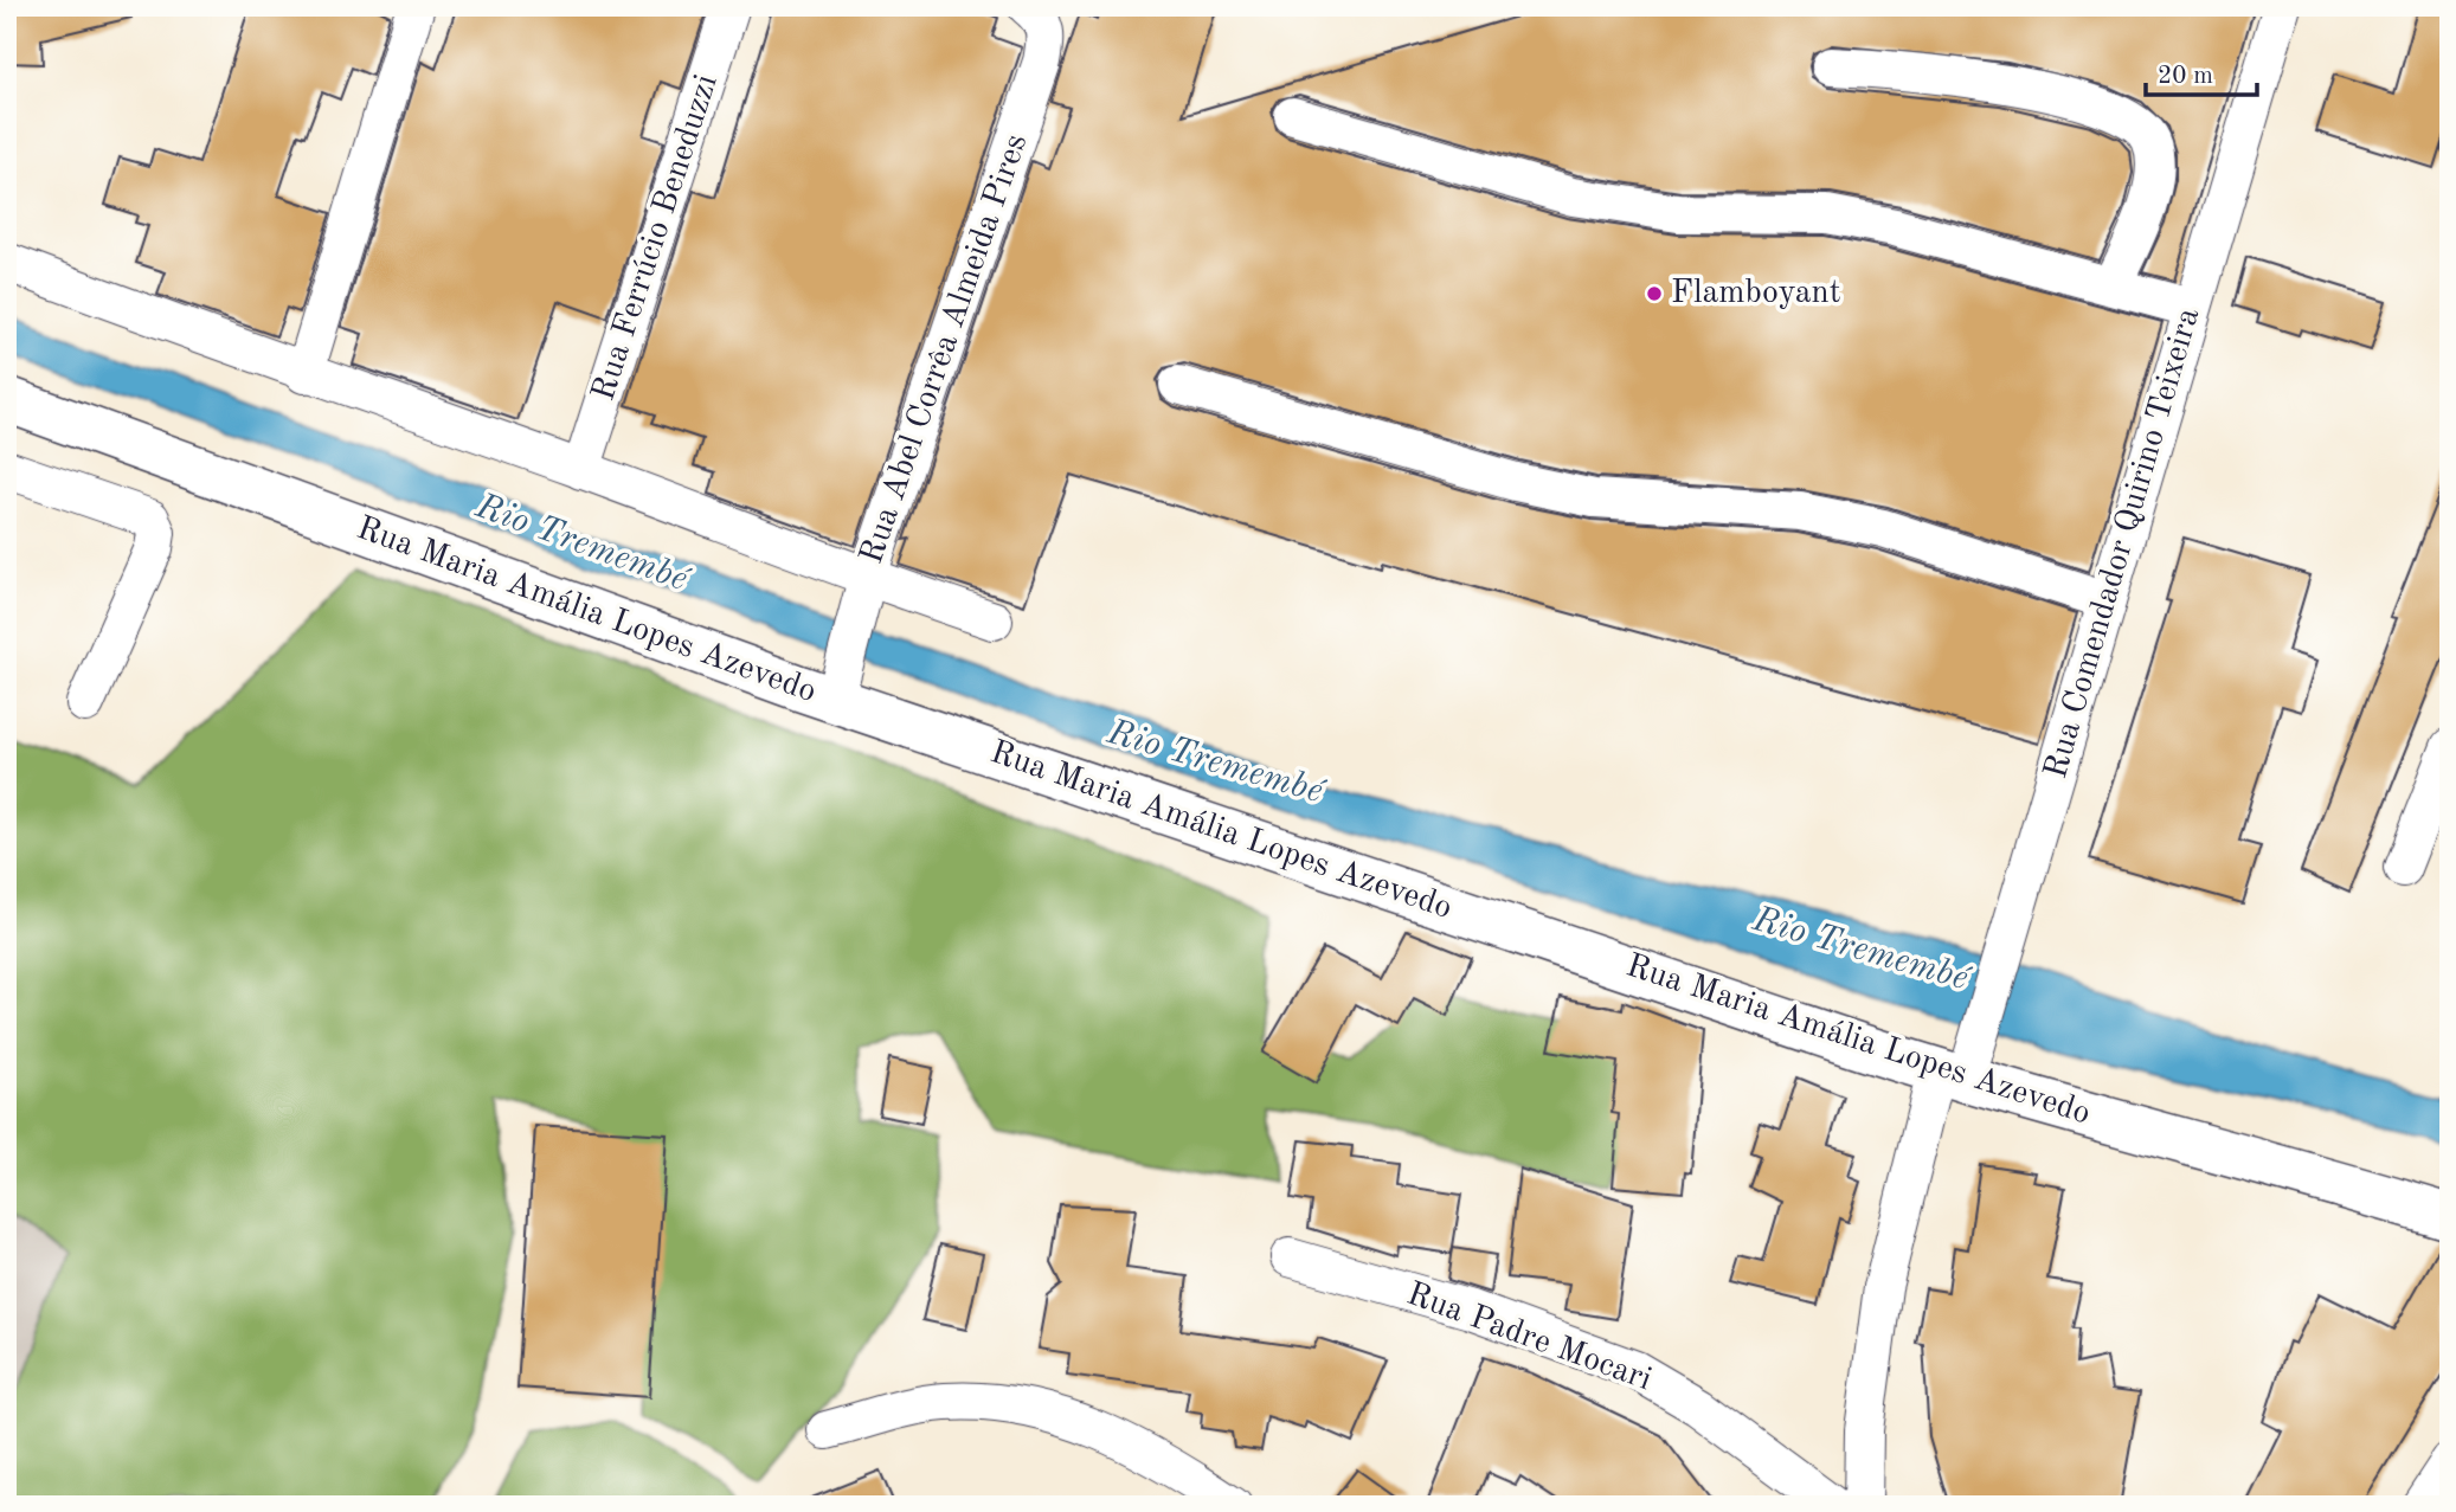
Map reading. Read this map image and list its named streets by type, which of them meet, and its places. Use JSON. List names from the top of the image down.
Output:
{
  "streets": {
    "main road": ["Rua Maria Amália Lopes Azevedo"],
    "street": [
      "Rua Ferrúcio Beneduzzi",
      "Rua Abel Corrêa Almeida Pires",
      "Rua Comendador Quirino Teixeira",
      "Rua Padre Mocari"
    ]
  },
  "crossings": [
    ["Rua Abel Corrêa Almeida Pires", "Rua Maria Amália Lopes Azevedo"],
    ["Rua Comendador Quirino Teixeira", "Rua Maria Amália Lopes Azevedo"]
  ],
  "water": ["Rio Tremembé"],
  "places": ["Flamboyant"],
  "scale_bar": "20 m"
}
